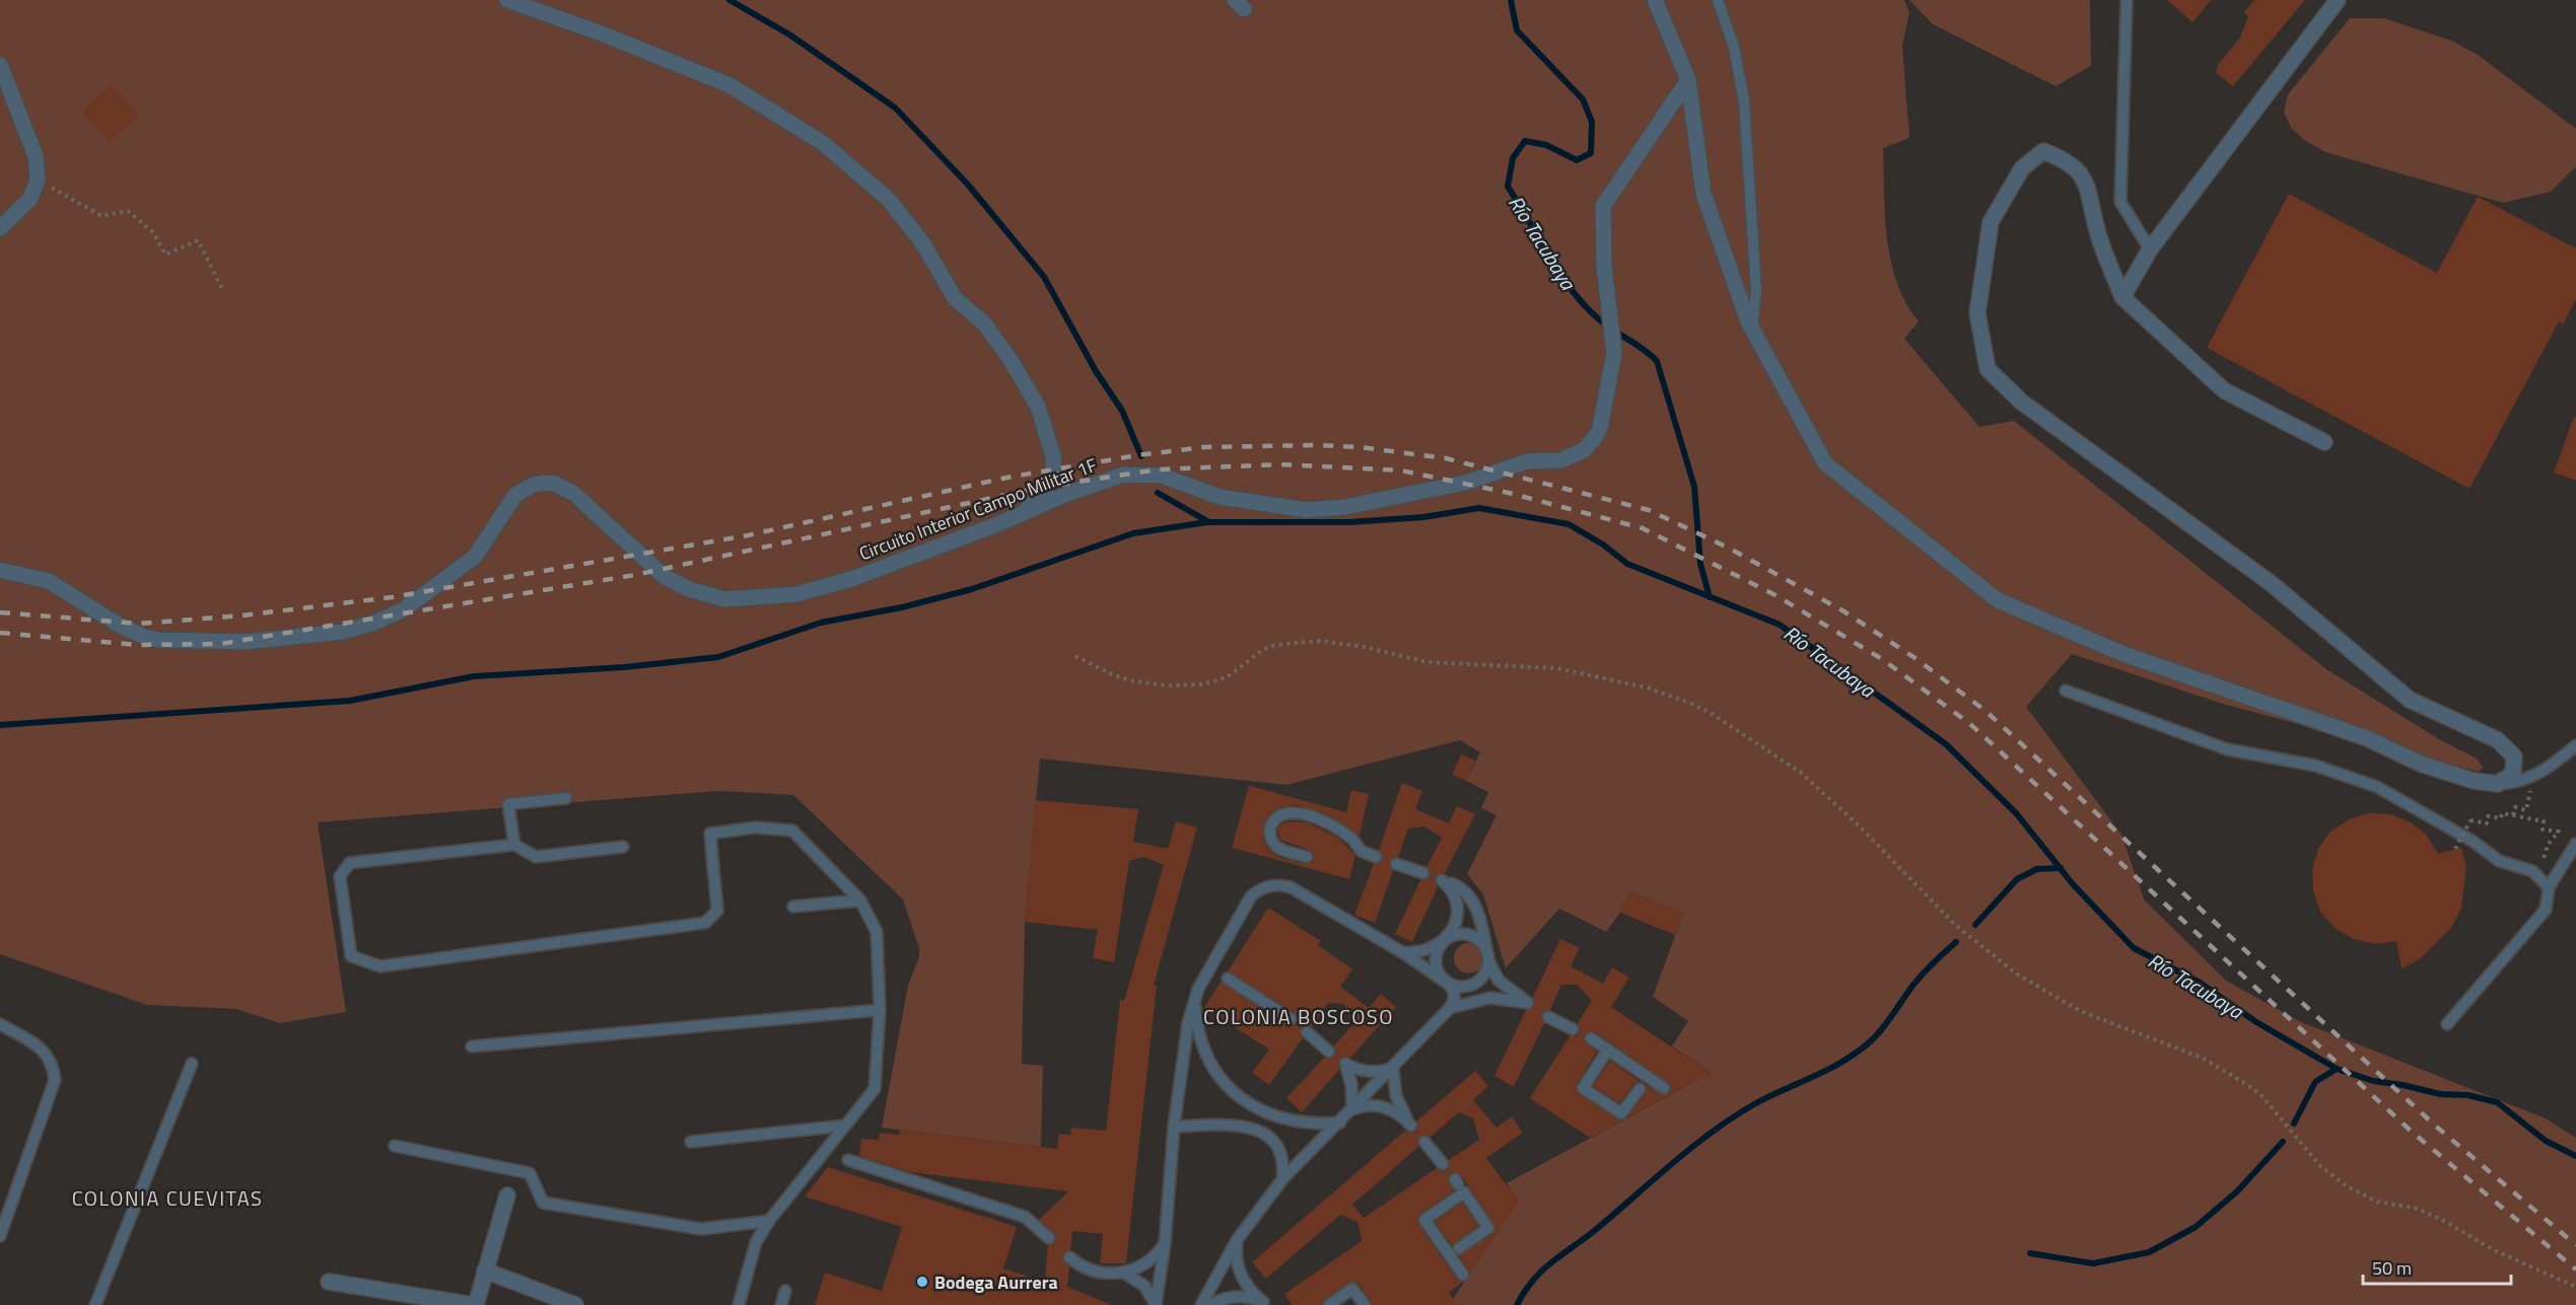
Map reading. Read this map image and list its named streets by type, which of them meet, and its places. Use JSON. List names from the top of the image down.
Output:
{
  "streets": {
    "street": ["Circuito Interior Campo Militar 1F"]
  },
  "districts": ["COLONIA BOSCOSO", "COLONIA CUEVITAS"],
  "water": ["Río Tacubaya"],
  "places": ["Bodega Aurrera"],
  "scale_bar": "50 m"
}
